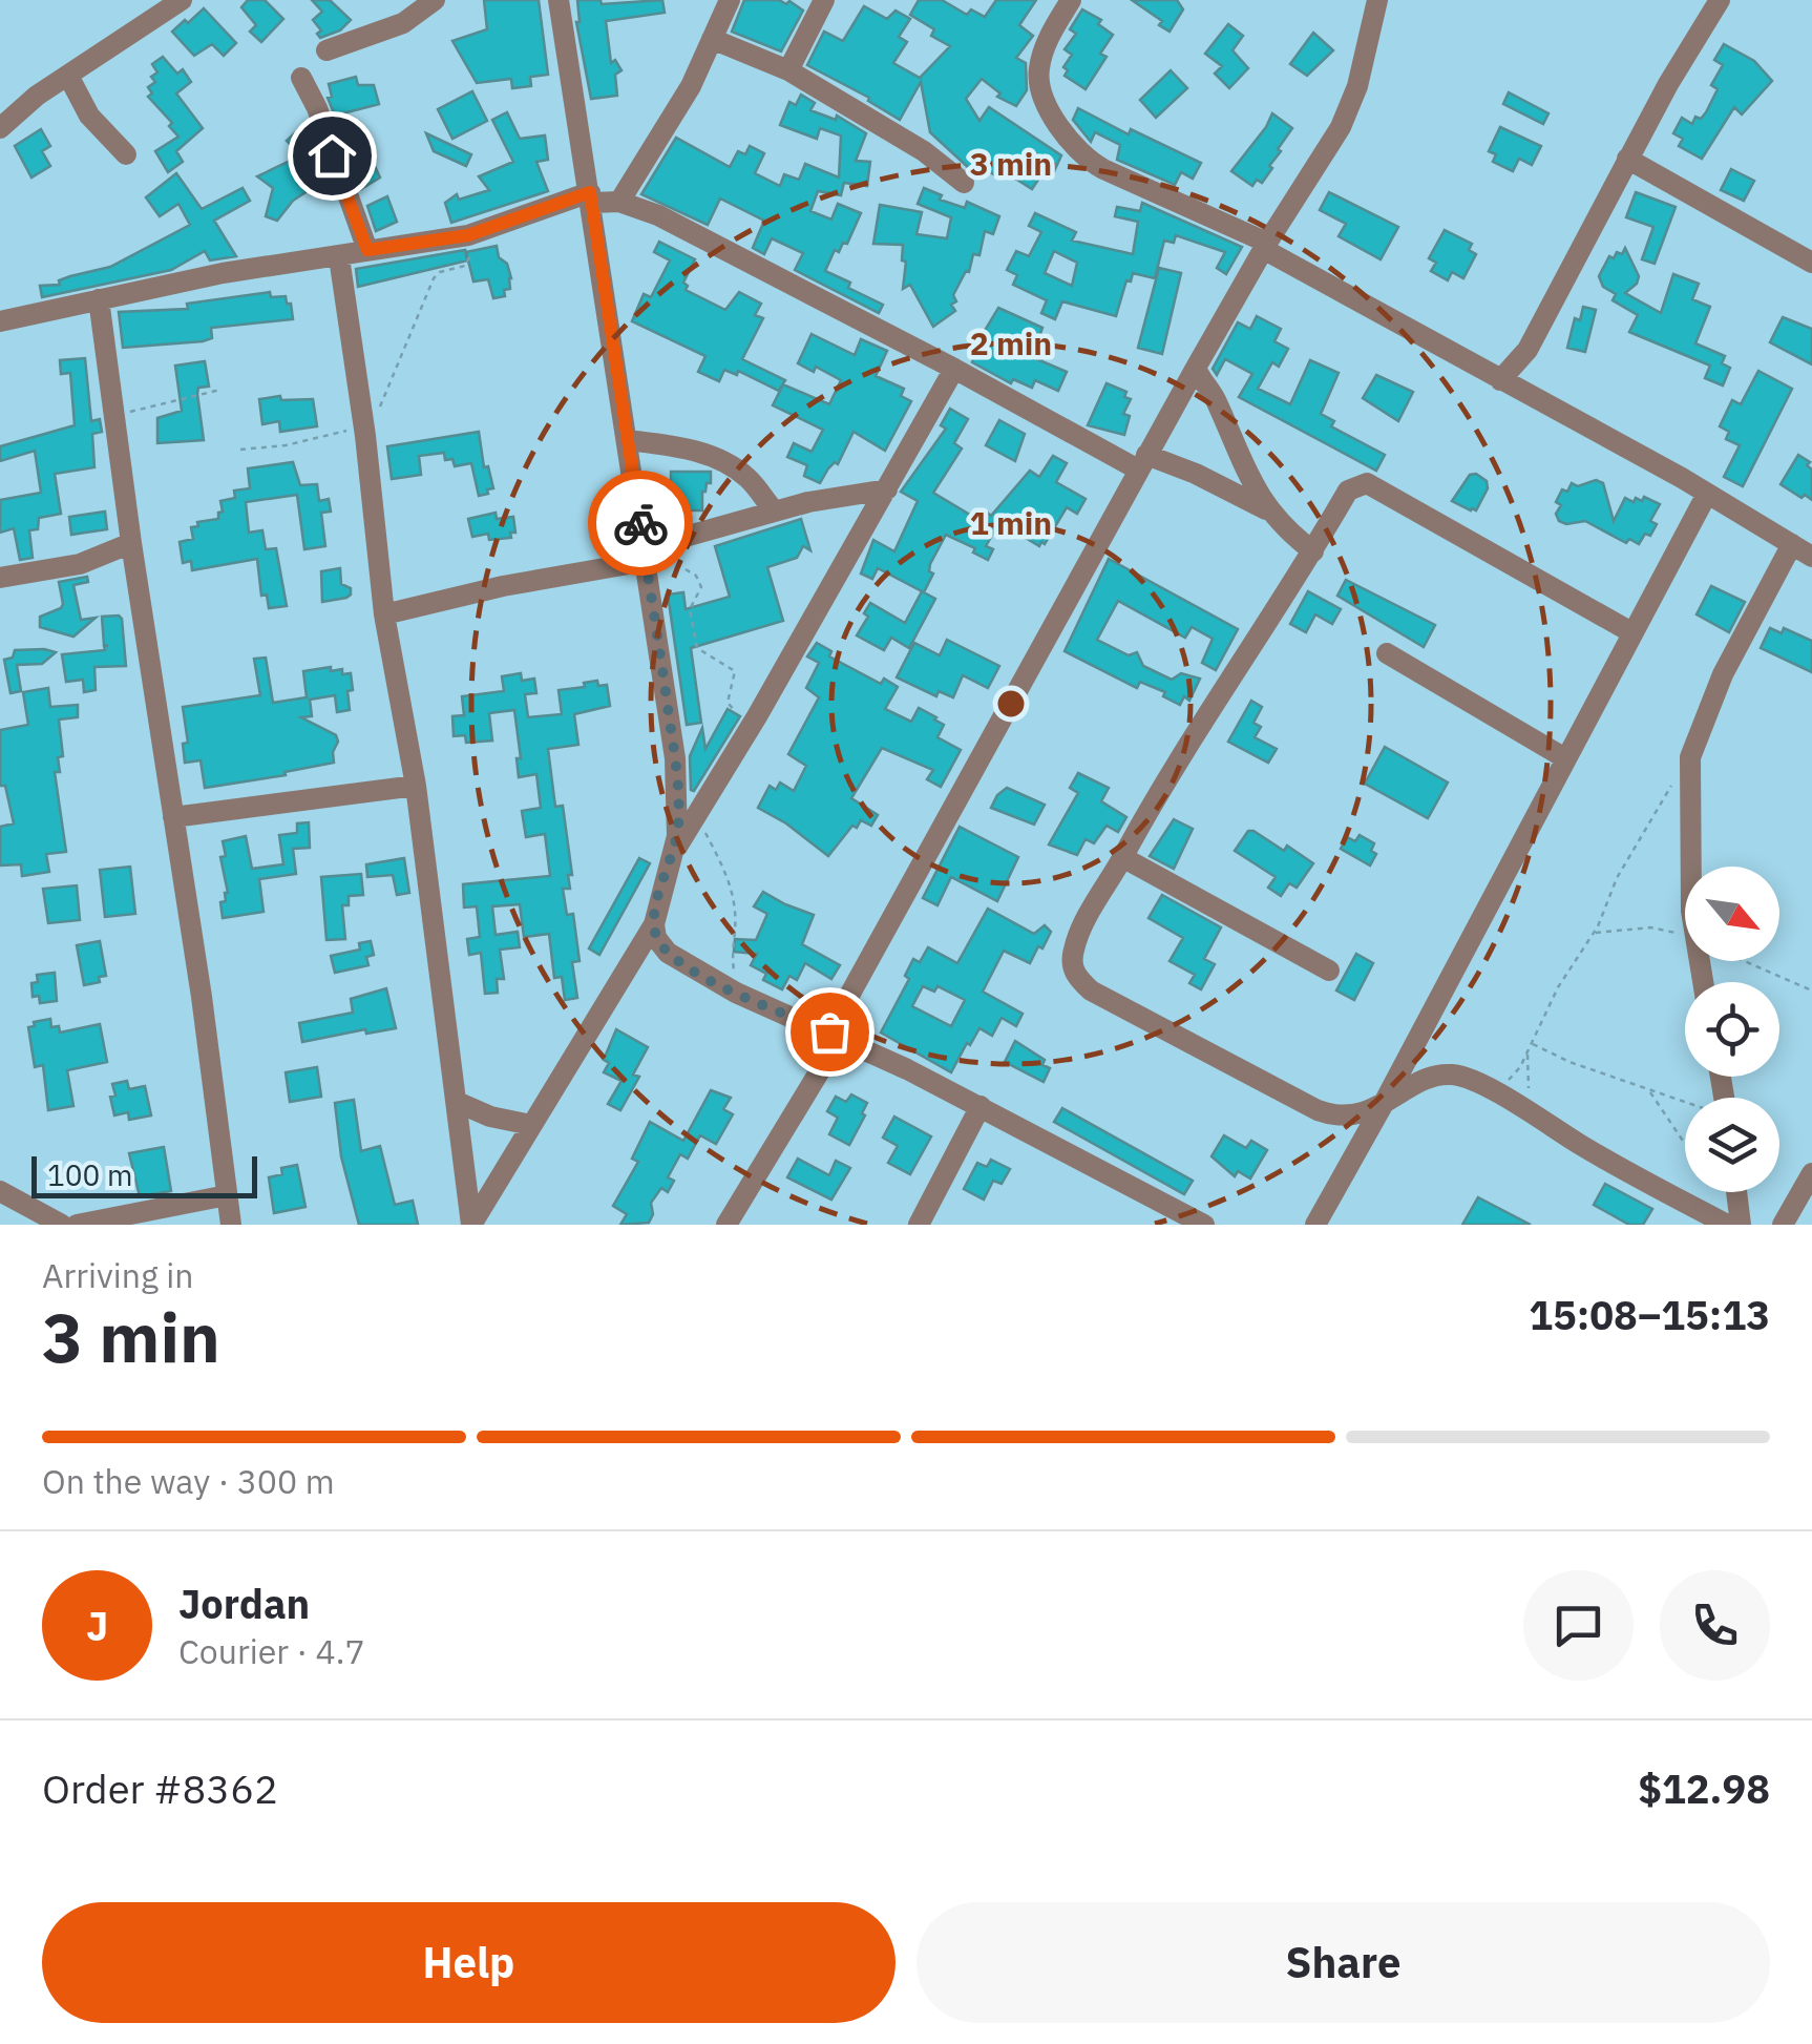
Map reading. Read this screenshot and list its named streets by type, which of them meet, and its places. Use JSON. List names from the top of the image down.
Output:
{
  "scale_bar": "100 m",
  "north": "bottom right",
  "page": {
    "scale": "100 m",
    "heading": ["3 min", "Arriving in", "15:08–15:13"],
    "panel": [
      "Jordan",
      "Courier · 4.7",
      "Order #8362",
      "$12.98"
    ],
    "bar": "On the way · 300 m",
    "round": "J",
    "buttons": ["Help", "Share"]
  },
  "rings": ["3 min", "2 min", "1 min"]
}
